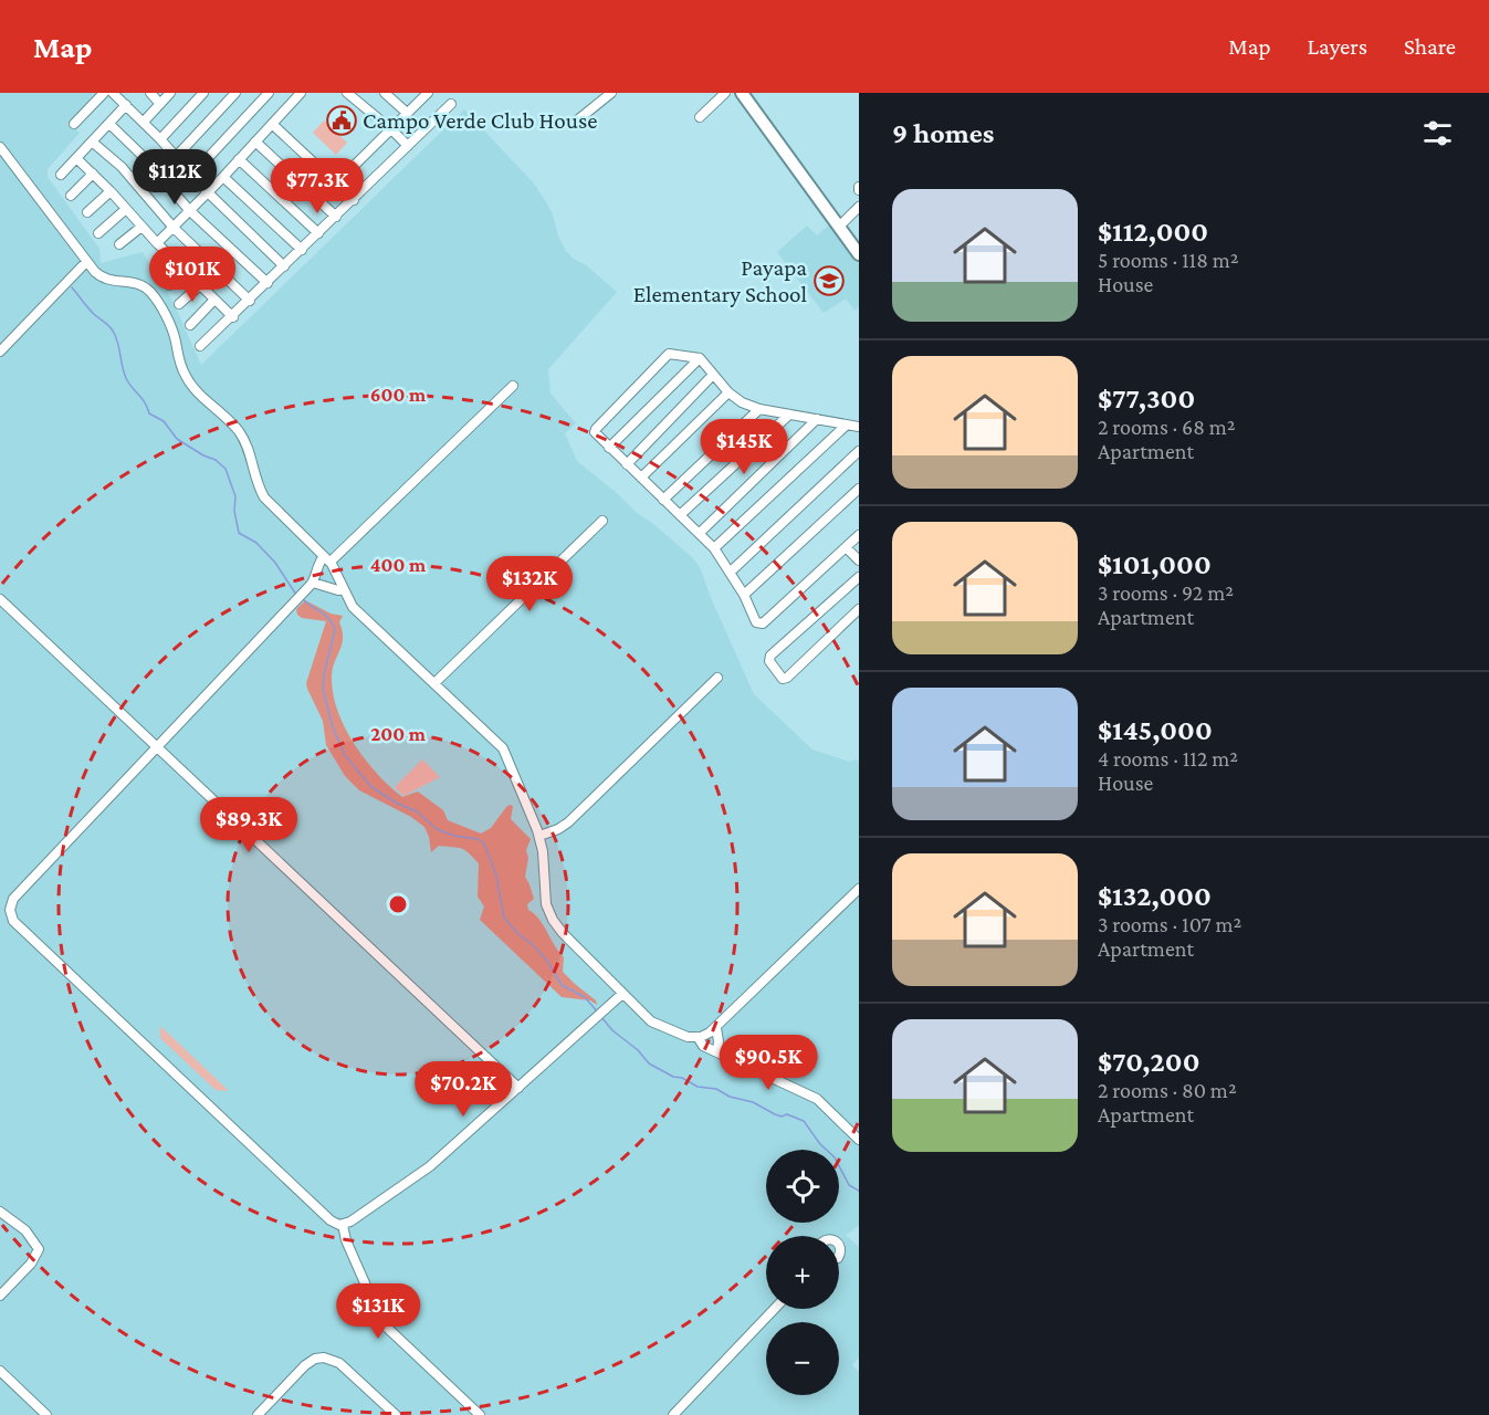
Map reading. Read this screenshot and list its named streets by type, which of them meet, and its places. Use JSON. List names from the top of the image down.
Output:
{
  "places": {
    "public building": ["Campo Verde Club House"],
    "school or university": ["Payapa Elementary School"]
  },
  "page": {
    "header": "Map",
    "nav": ["Map", "Layers", "Share"],
    "heading": "9 homes",
    "price": [
      "$112K",
      "$77.3K",
      "$101K",
      "$145K",
      "$132K",
      "$89.3K",
      "$90.5K",
      "$70.2K",
      "$131K"
    ],
    "list": [
      {
        "name": "$112,000",
        "note": "5 rooms · 118 m² · House"
      },
      {
        "name": "$77,300",
        "note": "2 rooms · 68 m² · Apartment"
      },
      {
        "name": "$101,000",
        "note": "3 rooms · 92 m² · Apartment"
      },
      {
        "name": "$145,000",
        "note": "4 rooms · 112 m² · House"
      },
      {
        "name": "$132,000",
        "note": "3 rooms · 107 m² · Apartment"
      },
      {
        "name": "$70,200",
        "note": "2 rooms · 80 m² · Apartment"
      }
    ],
    "map_buttons": ["+", "−"]
  },
  "rings": ["600 m", "400 m", "200 m"]
}
